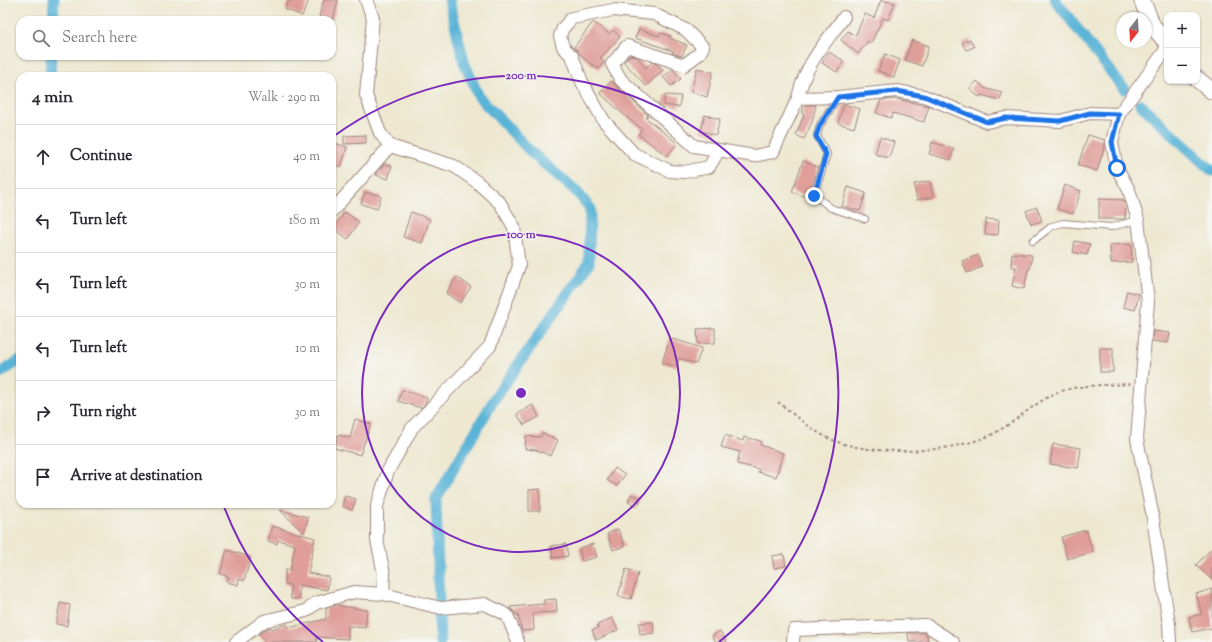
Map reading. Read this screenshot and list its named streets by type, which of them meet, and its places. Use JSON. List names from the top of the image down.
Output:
{
  "north": "bottom",
  "page": {
    "map_buttons": ["+", "−"],
    "search": "Search here",
    "heading": ["4 min", "Walk · 290 m"],
    "list": [
      ["Continue", "40 m"],
      ["Turn left", "180 m"],
      ["Turn left", "30 m"],
      ["Turn left", "10 m"],
      ["Turn right", "30 m"],
      "Arrive at destination"
    ]
  },
  "rings": ["200 m", "100 m"]
}
